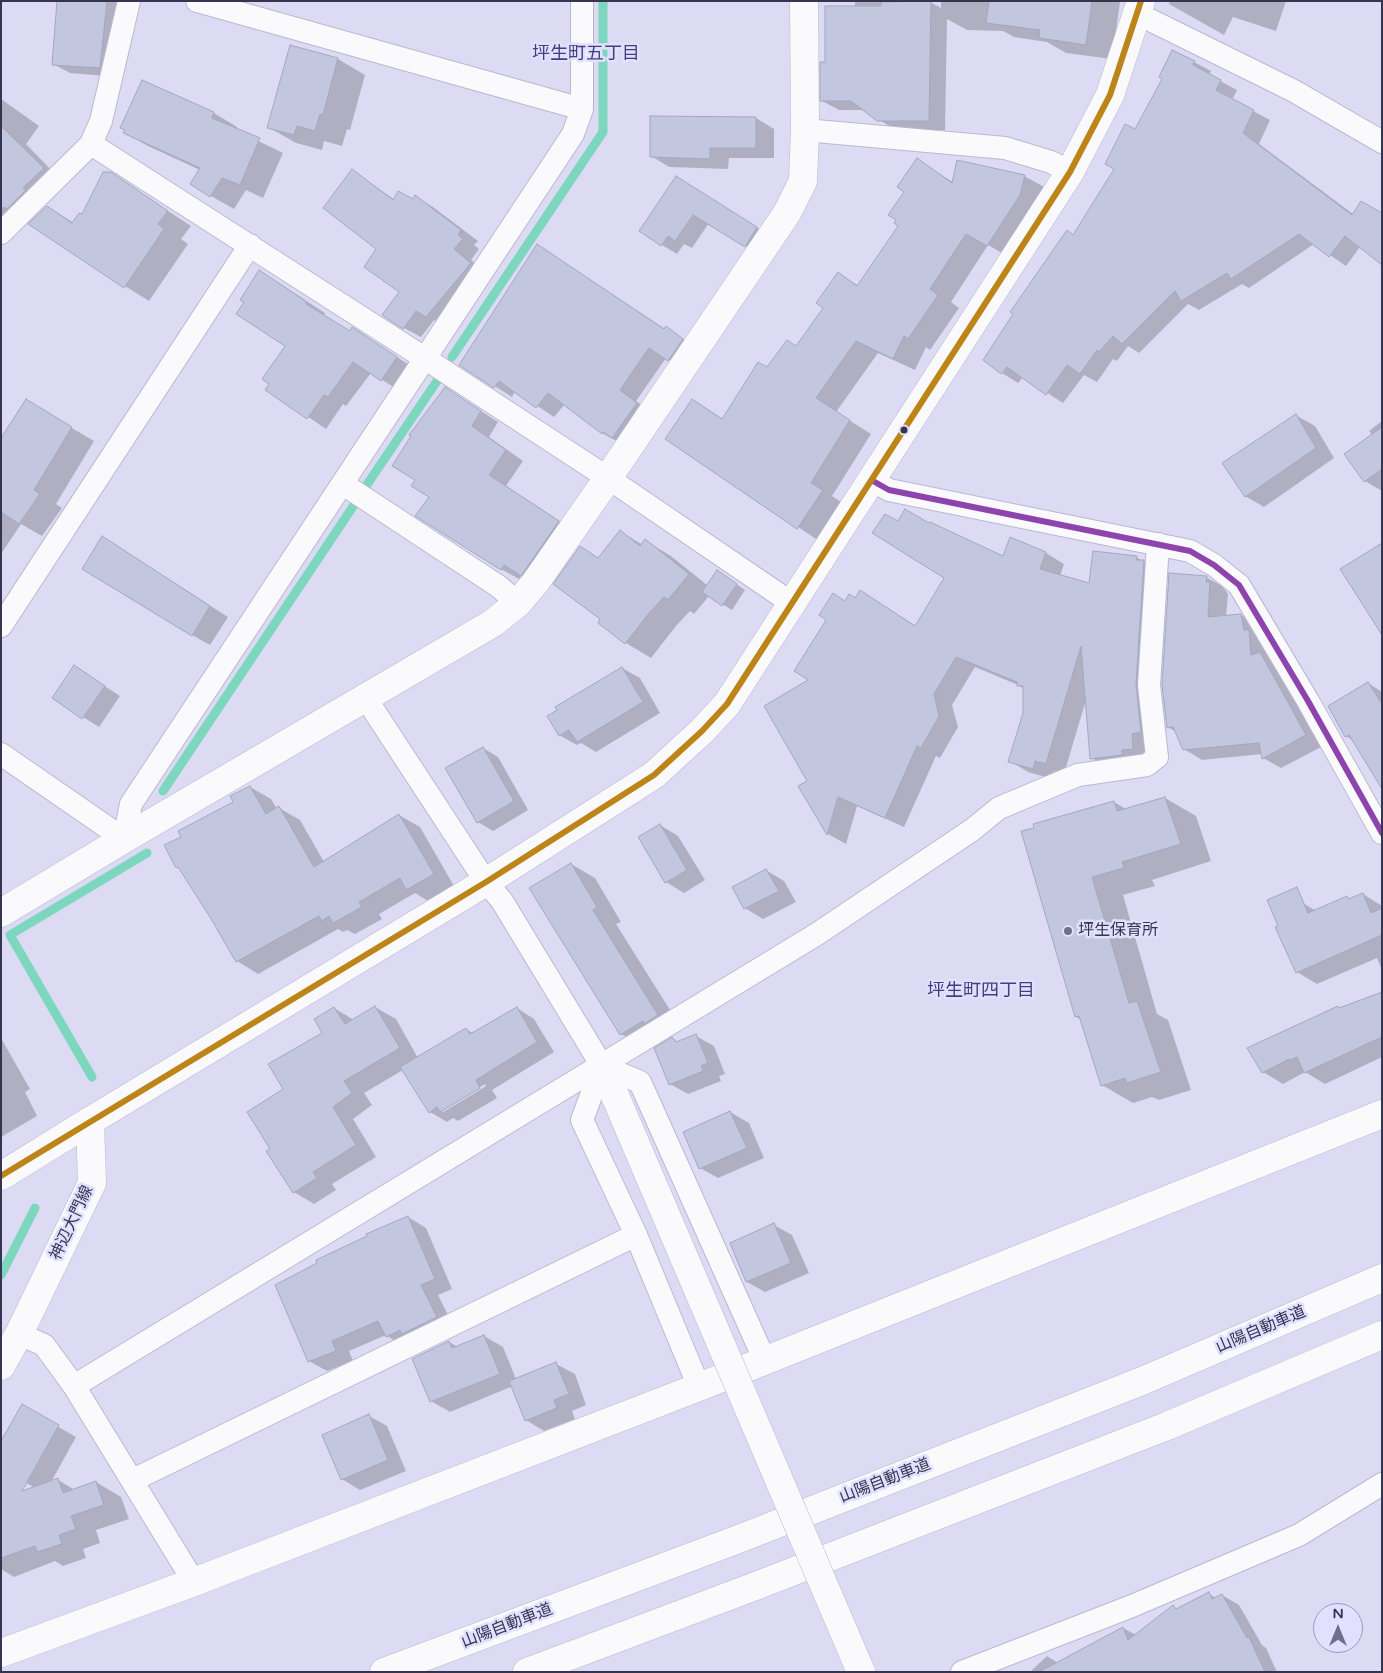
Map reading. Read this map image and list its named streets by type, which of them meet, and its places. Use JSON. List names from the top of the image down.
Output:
{
  "streets": {
    "main road": ["神辺大門線", "山陽自動車道"]
  },
  "districts": ["坪生町五丁目", "坪生町四丁目"],
  "places": ["坪生保育所"],
  "north": "top"
}
